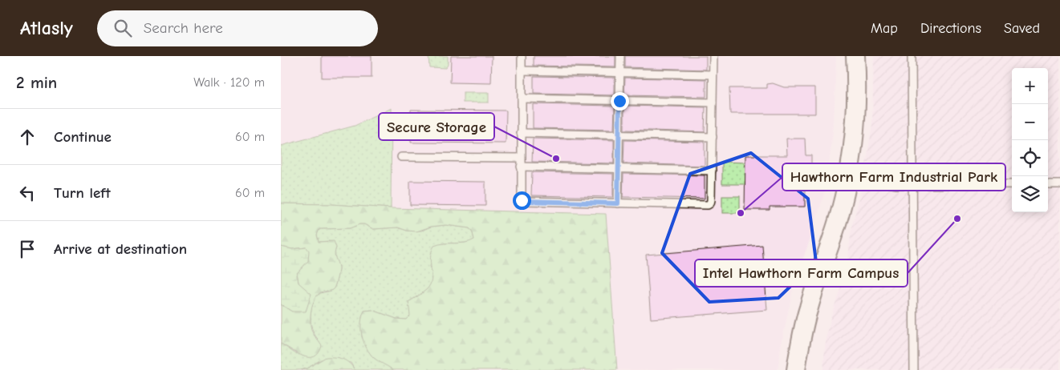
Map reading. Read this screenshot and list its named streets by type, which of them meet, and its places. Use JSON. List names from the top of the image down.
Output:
{
  "places": ["Secure Storage", "Hawthorn Farm Industrial Park", "Intel Hawthorn Farm Campus"],
  "page": {
    "header": "Atlasly",
    "search": "Search here",
    "nav": ["Map", "Directions", "Saved"],
    "heading": ["2 min", "Walk · 120 m"],
    "map_buttons": ["+", "−"],
    "list": [
      ["Continue", "60 m"],
      ["Turn left", "60 m"],
      "Arrive at destination"
    ]
  }
}
